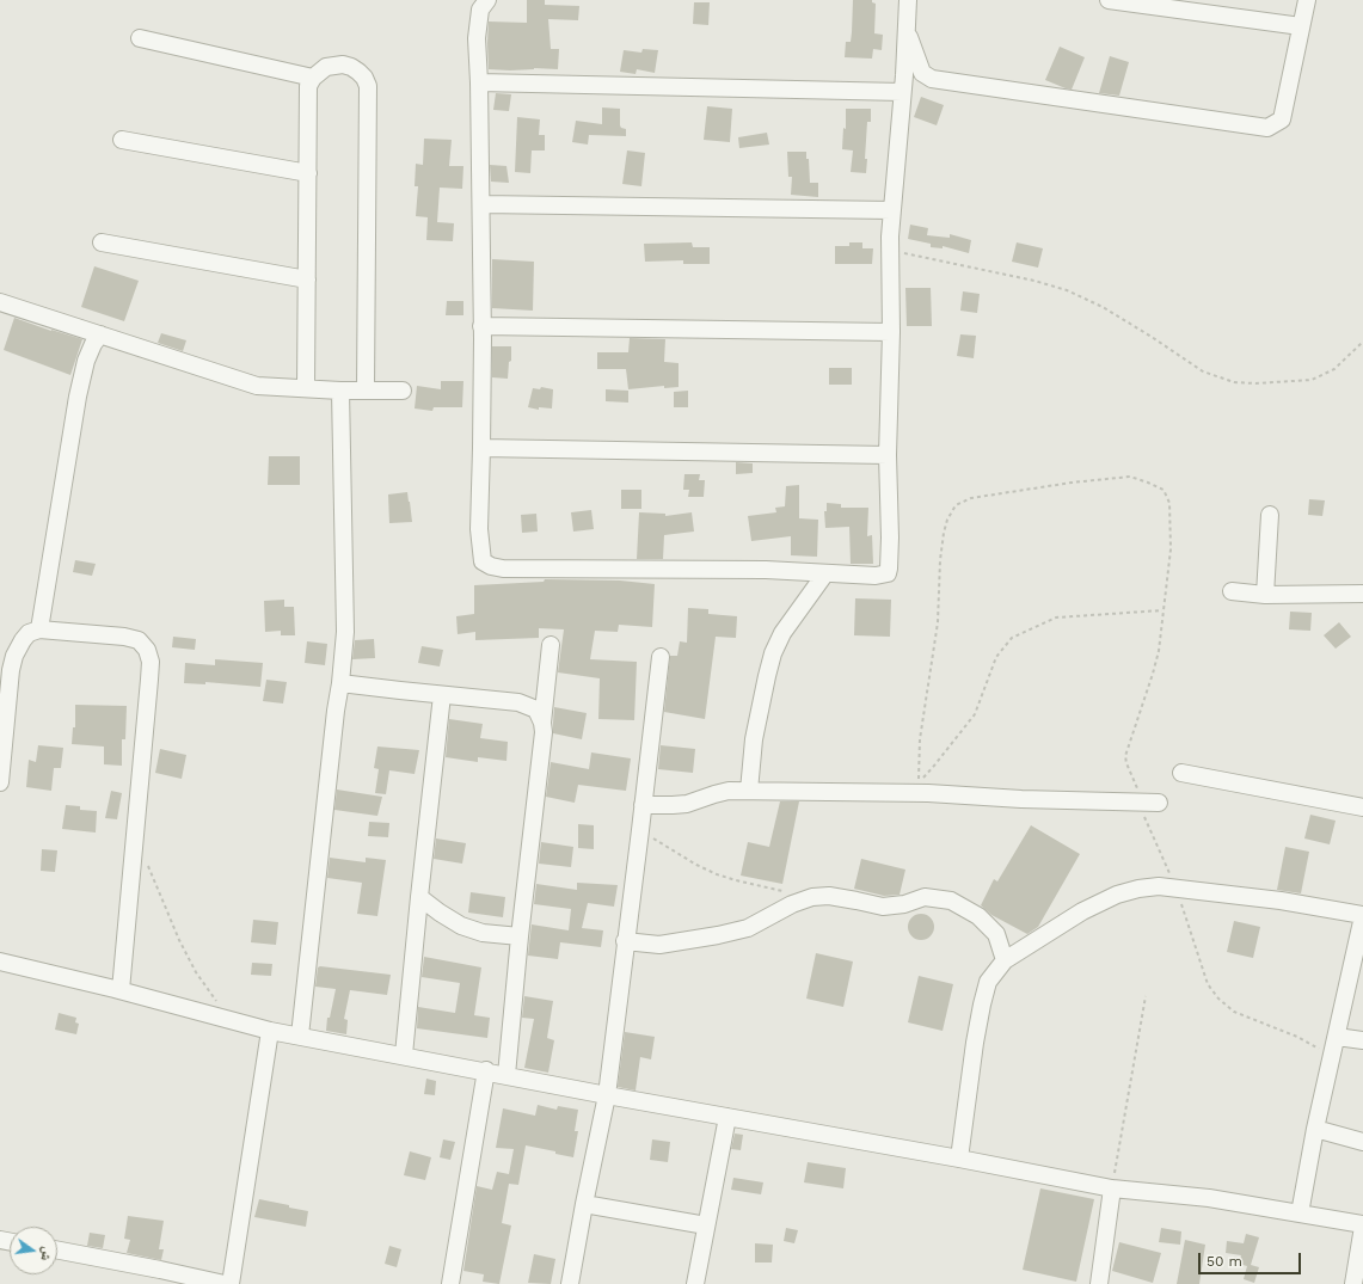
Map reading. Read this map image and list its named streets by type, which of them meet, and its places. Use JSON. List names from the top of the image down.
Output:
{
  "scale_bar": "50 m",
  "north": "right"
}
